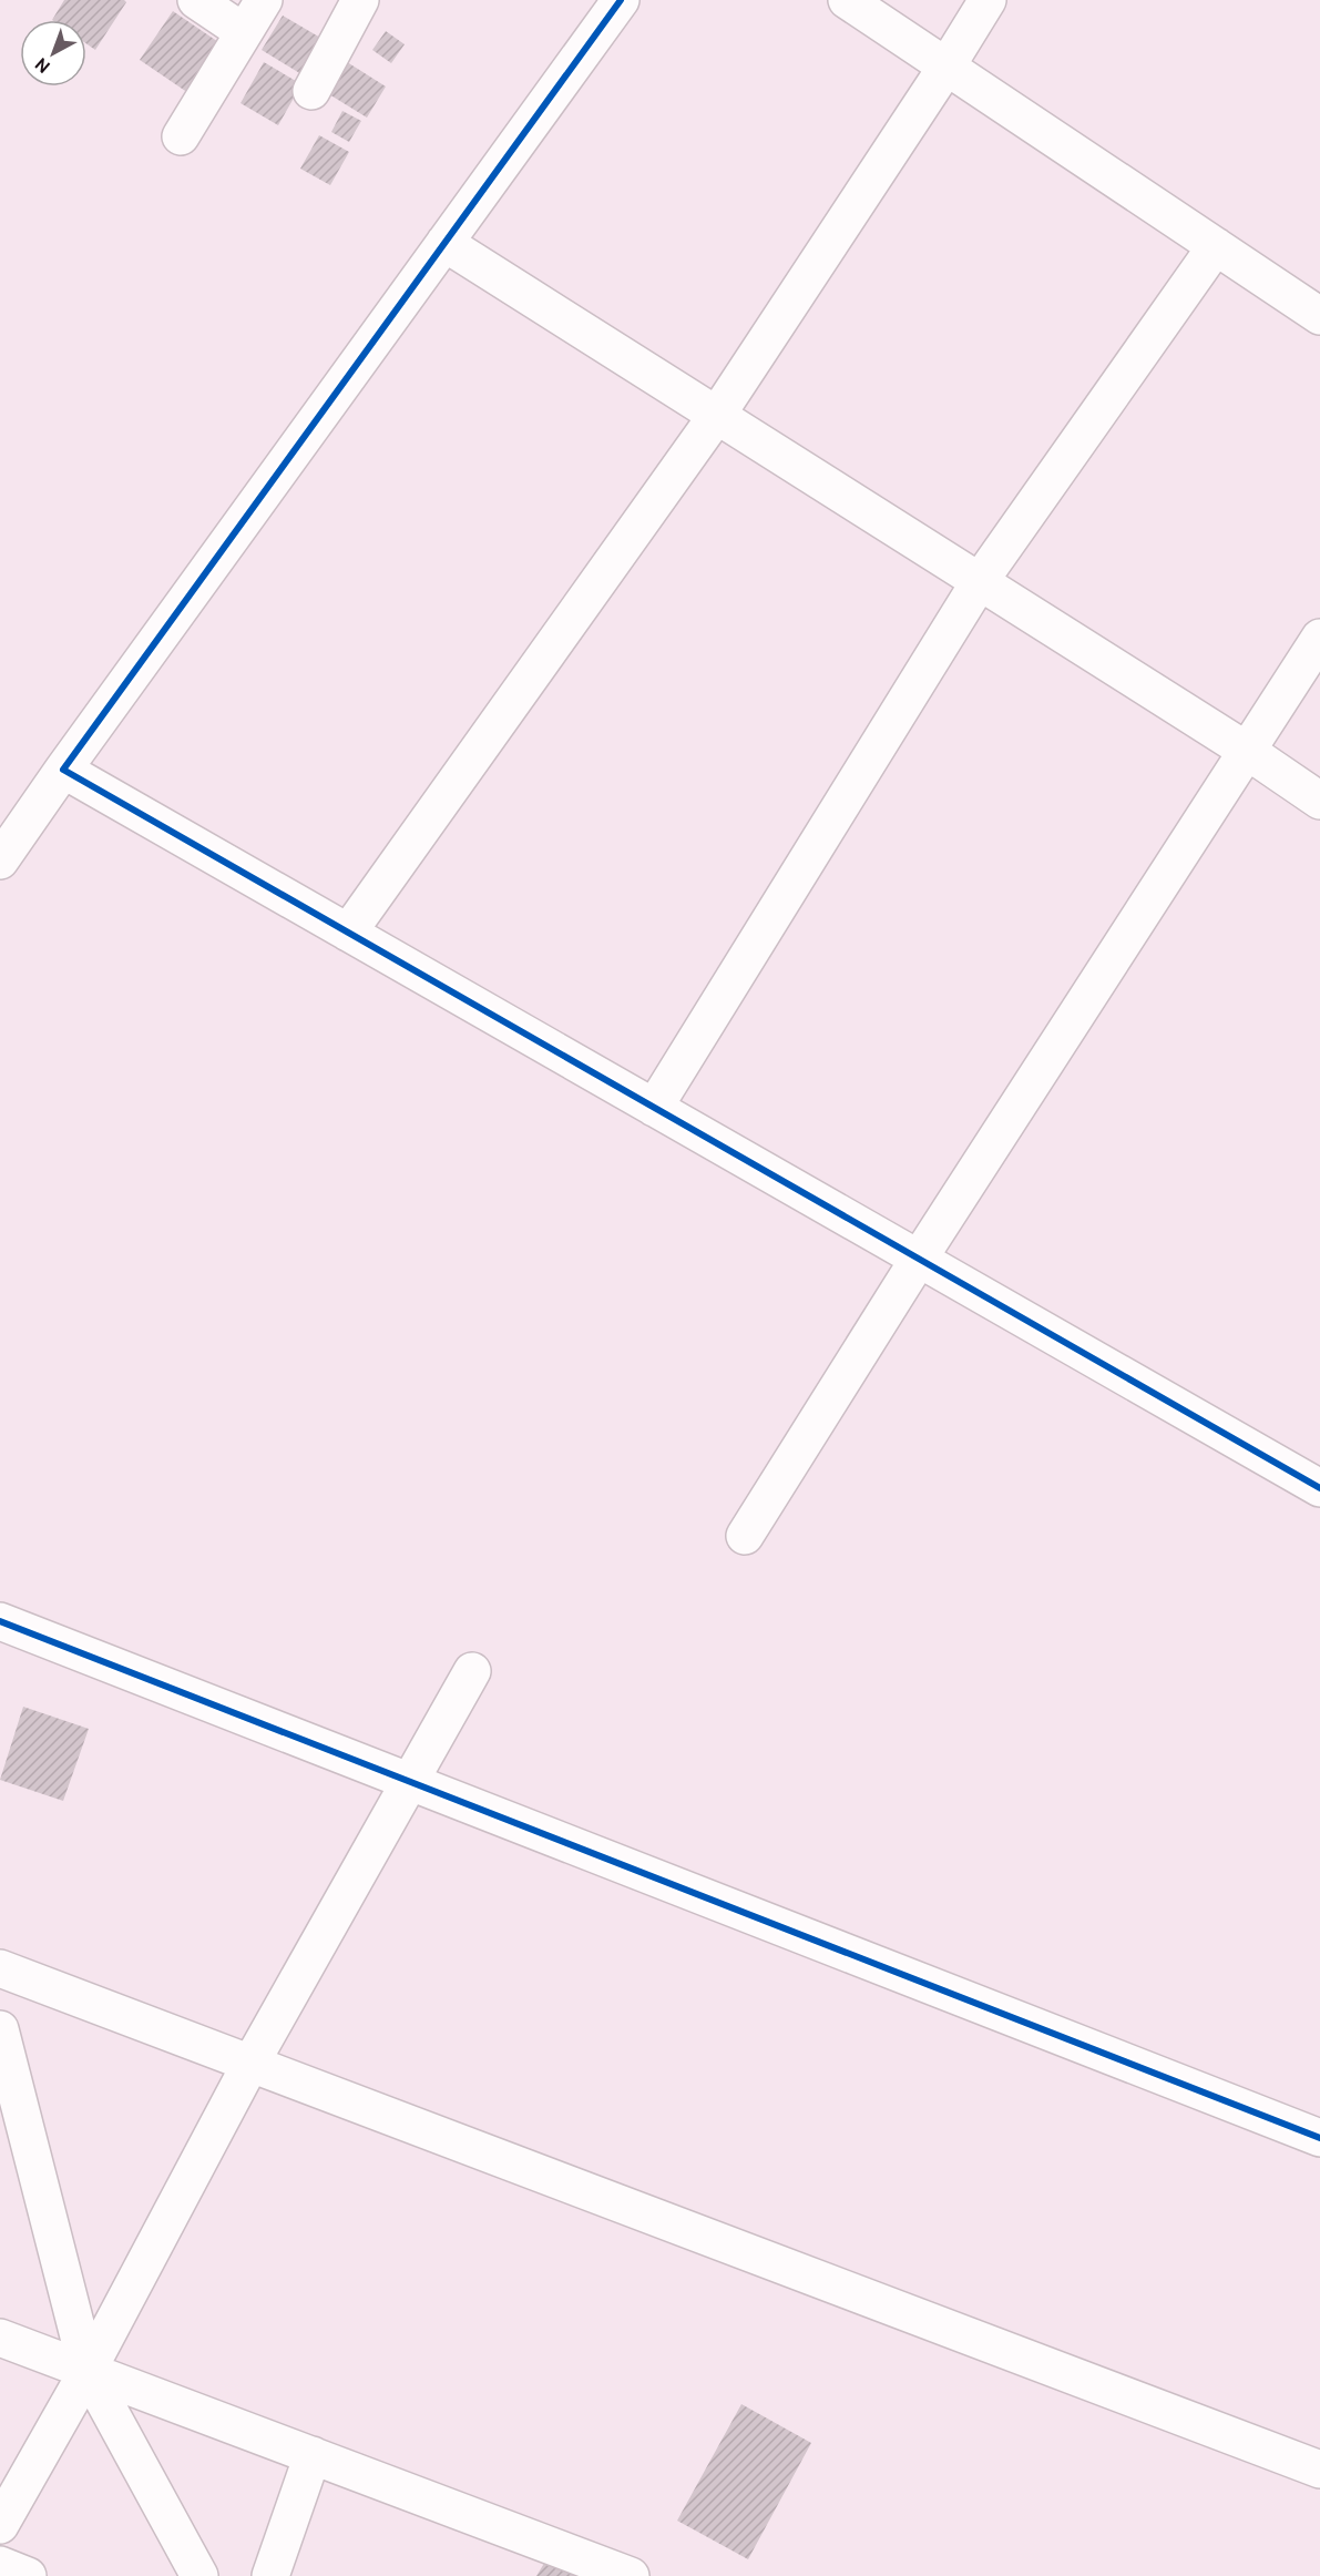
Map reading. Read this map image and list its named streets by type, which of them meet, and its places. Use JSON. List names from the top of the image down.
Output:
{
  "north": "bottom left"
}
